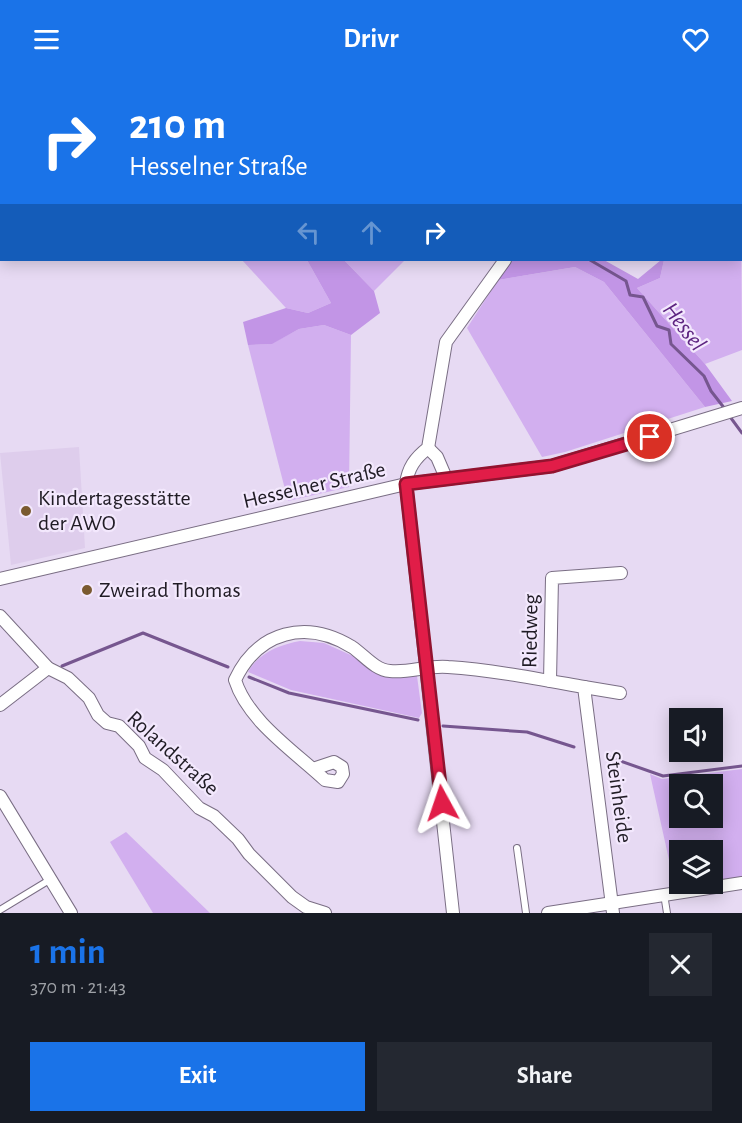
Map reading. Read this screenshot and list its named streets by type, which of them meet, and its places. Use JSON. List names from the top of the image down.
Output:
{
  "streets": {
    "street": [
      "Hesselner Straße",
      "Riedweg",
      "Rolandstraße",
      "Steinheide"
    ]
  },
  "water": ["Hessel"],
  "places": ["Kindertagesstätte der AWO", "Zweirad Thomas"],
  "page": {
    "header": "Drivr",
    "turn": ["210 m", "Hesselner Straße"],
    "heading": ["1 min", "370 m · 21:43"],
    "buttons": ["Exit", "Share"]
  }
}
